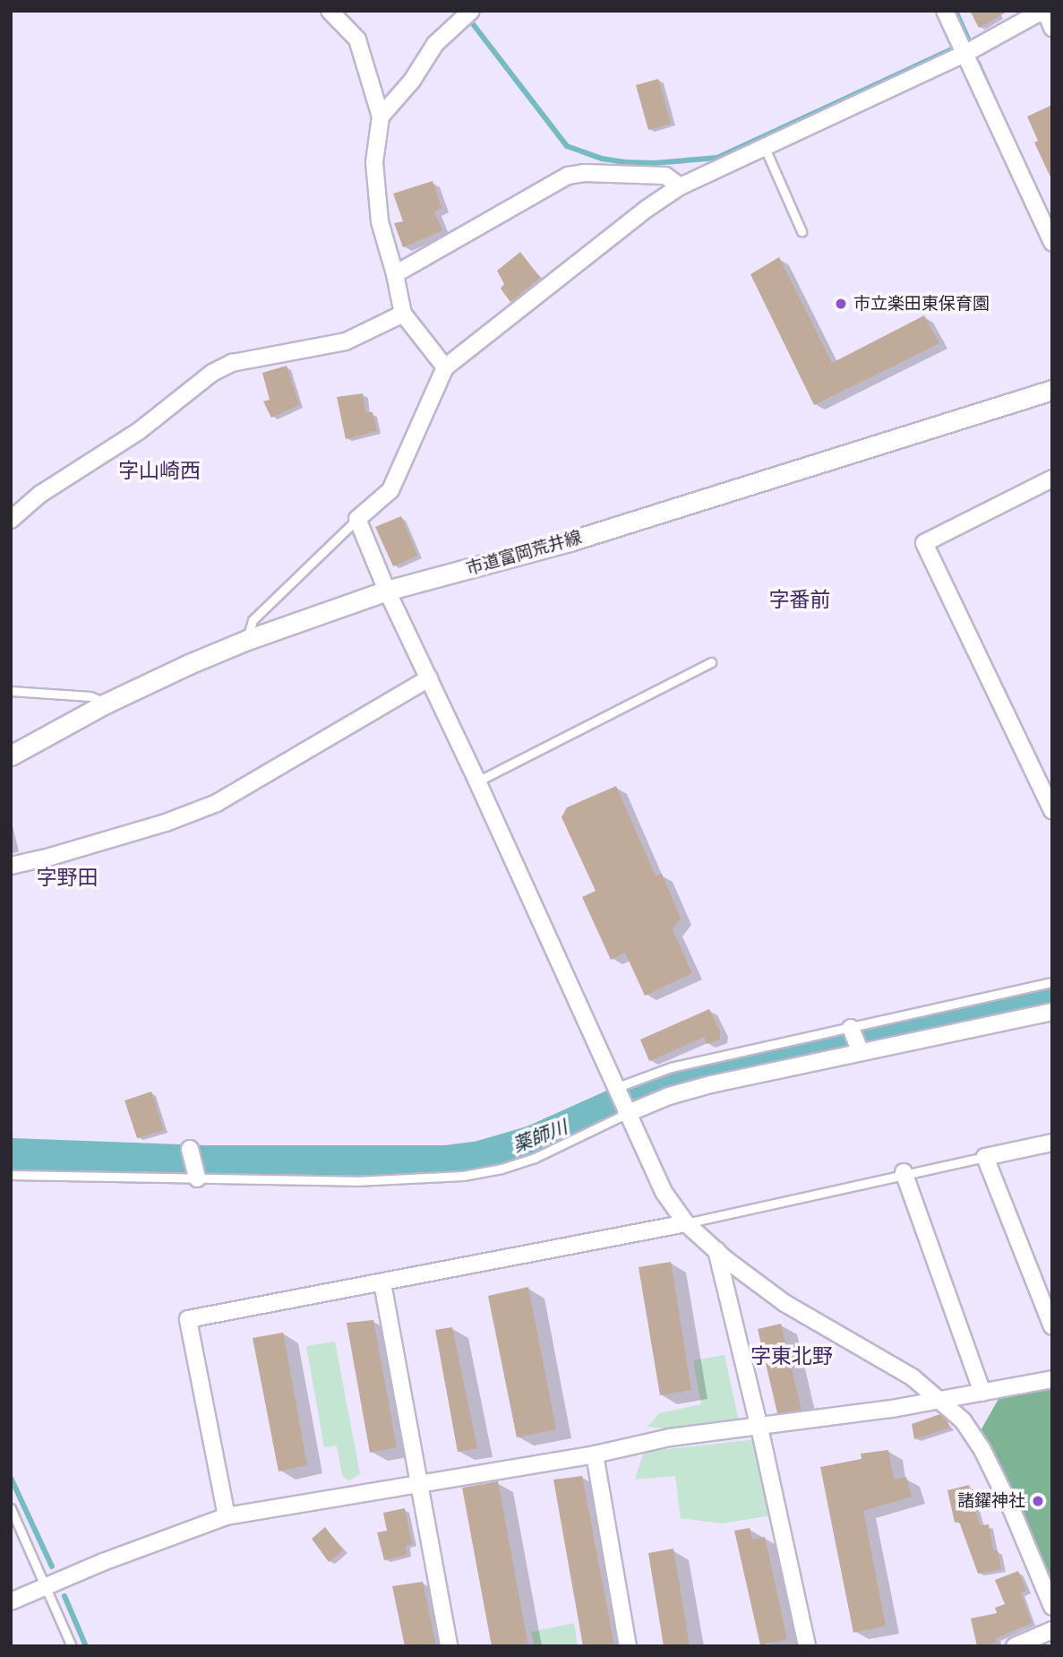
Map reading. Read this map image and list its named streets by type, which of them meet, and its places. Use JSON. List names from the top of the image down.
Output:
{
  "streets": {
    "street": ["市道富岡荒井線"]
  },
  "districts": [
    "字山崎西",
    "字番前",
    "字野田",
    "字東北野"
  ],
  "water": ["薬師川"],
  "places": ["市立楽田東保育園", "諸鑃神社"]
}
